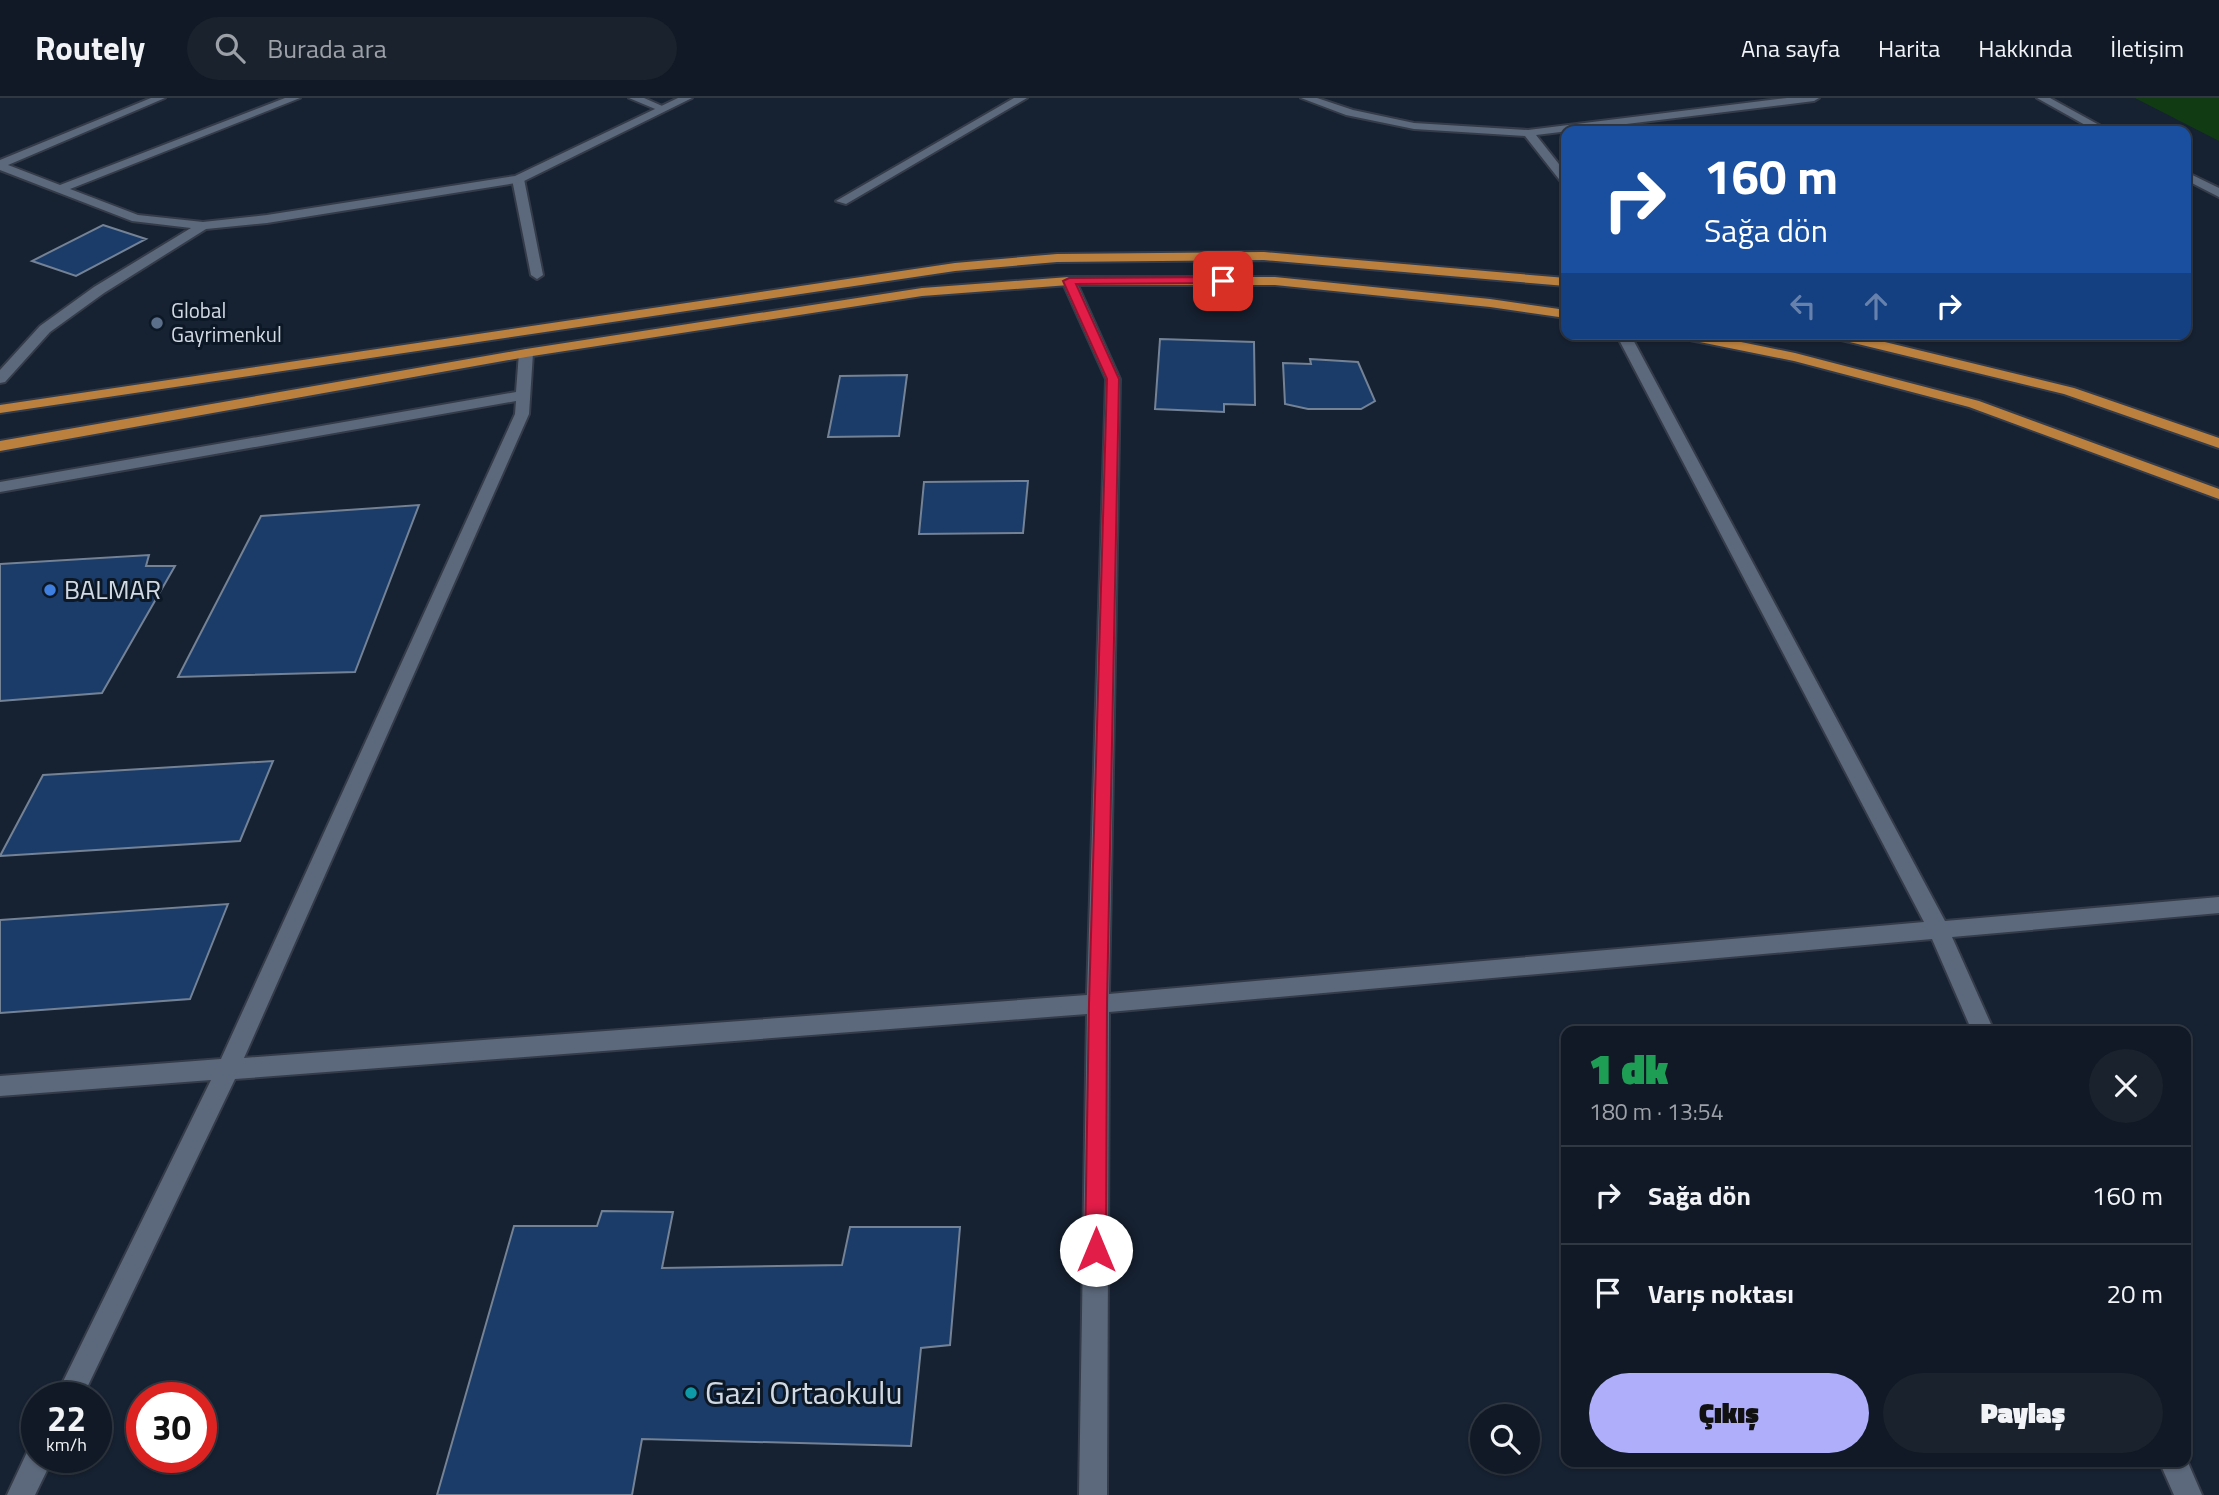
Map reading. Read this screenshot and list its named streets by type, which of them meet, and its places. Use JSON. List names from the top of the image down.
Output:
{
  "places": ["Global Gayrimenkul", "BALMAR", "Gazi Ortaokulu"],
  "page": {
    "header": "Routely",
    "search": "Burada ara",
    "nav": [
      "Ana sayfa",
      "Harita",
      "Hakkında",
      "İletişim"
    ],
    "turn": ["160 m", "Sağa dön"],
    "heading": ["1 dk", "180 m · 13:54"],
    "list": [
      {
        "name": "Sağa dön",
        "value": "160 m"
      },
      {
        "name": "Varış noktası",
        "value": "20 m"
      }
    ],
    "buttons": ["Çıkış", "Paylaş"],
    "speed": "22 km/h",
    "limit": "30"
  }
}
